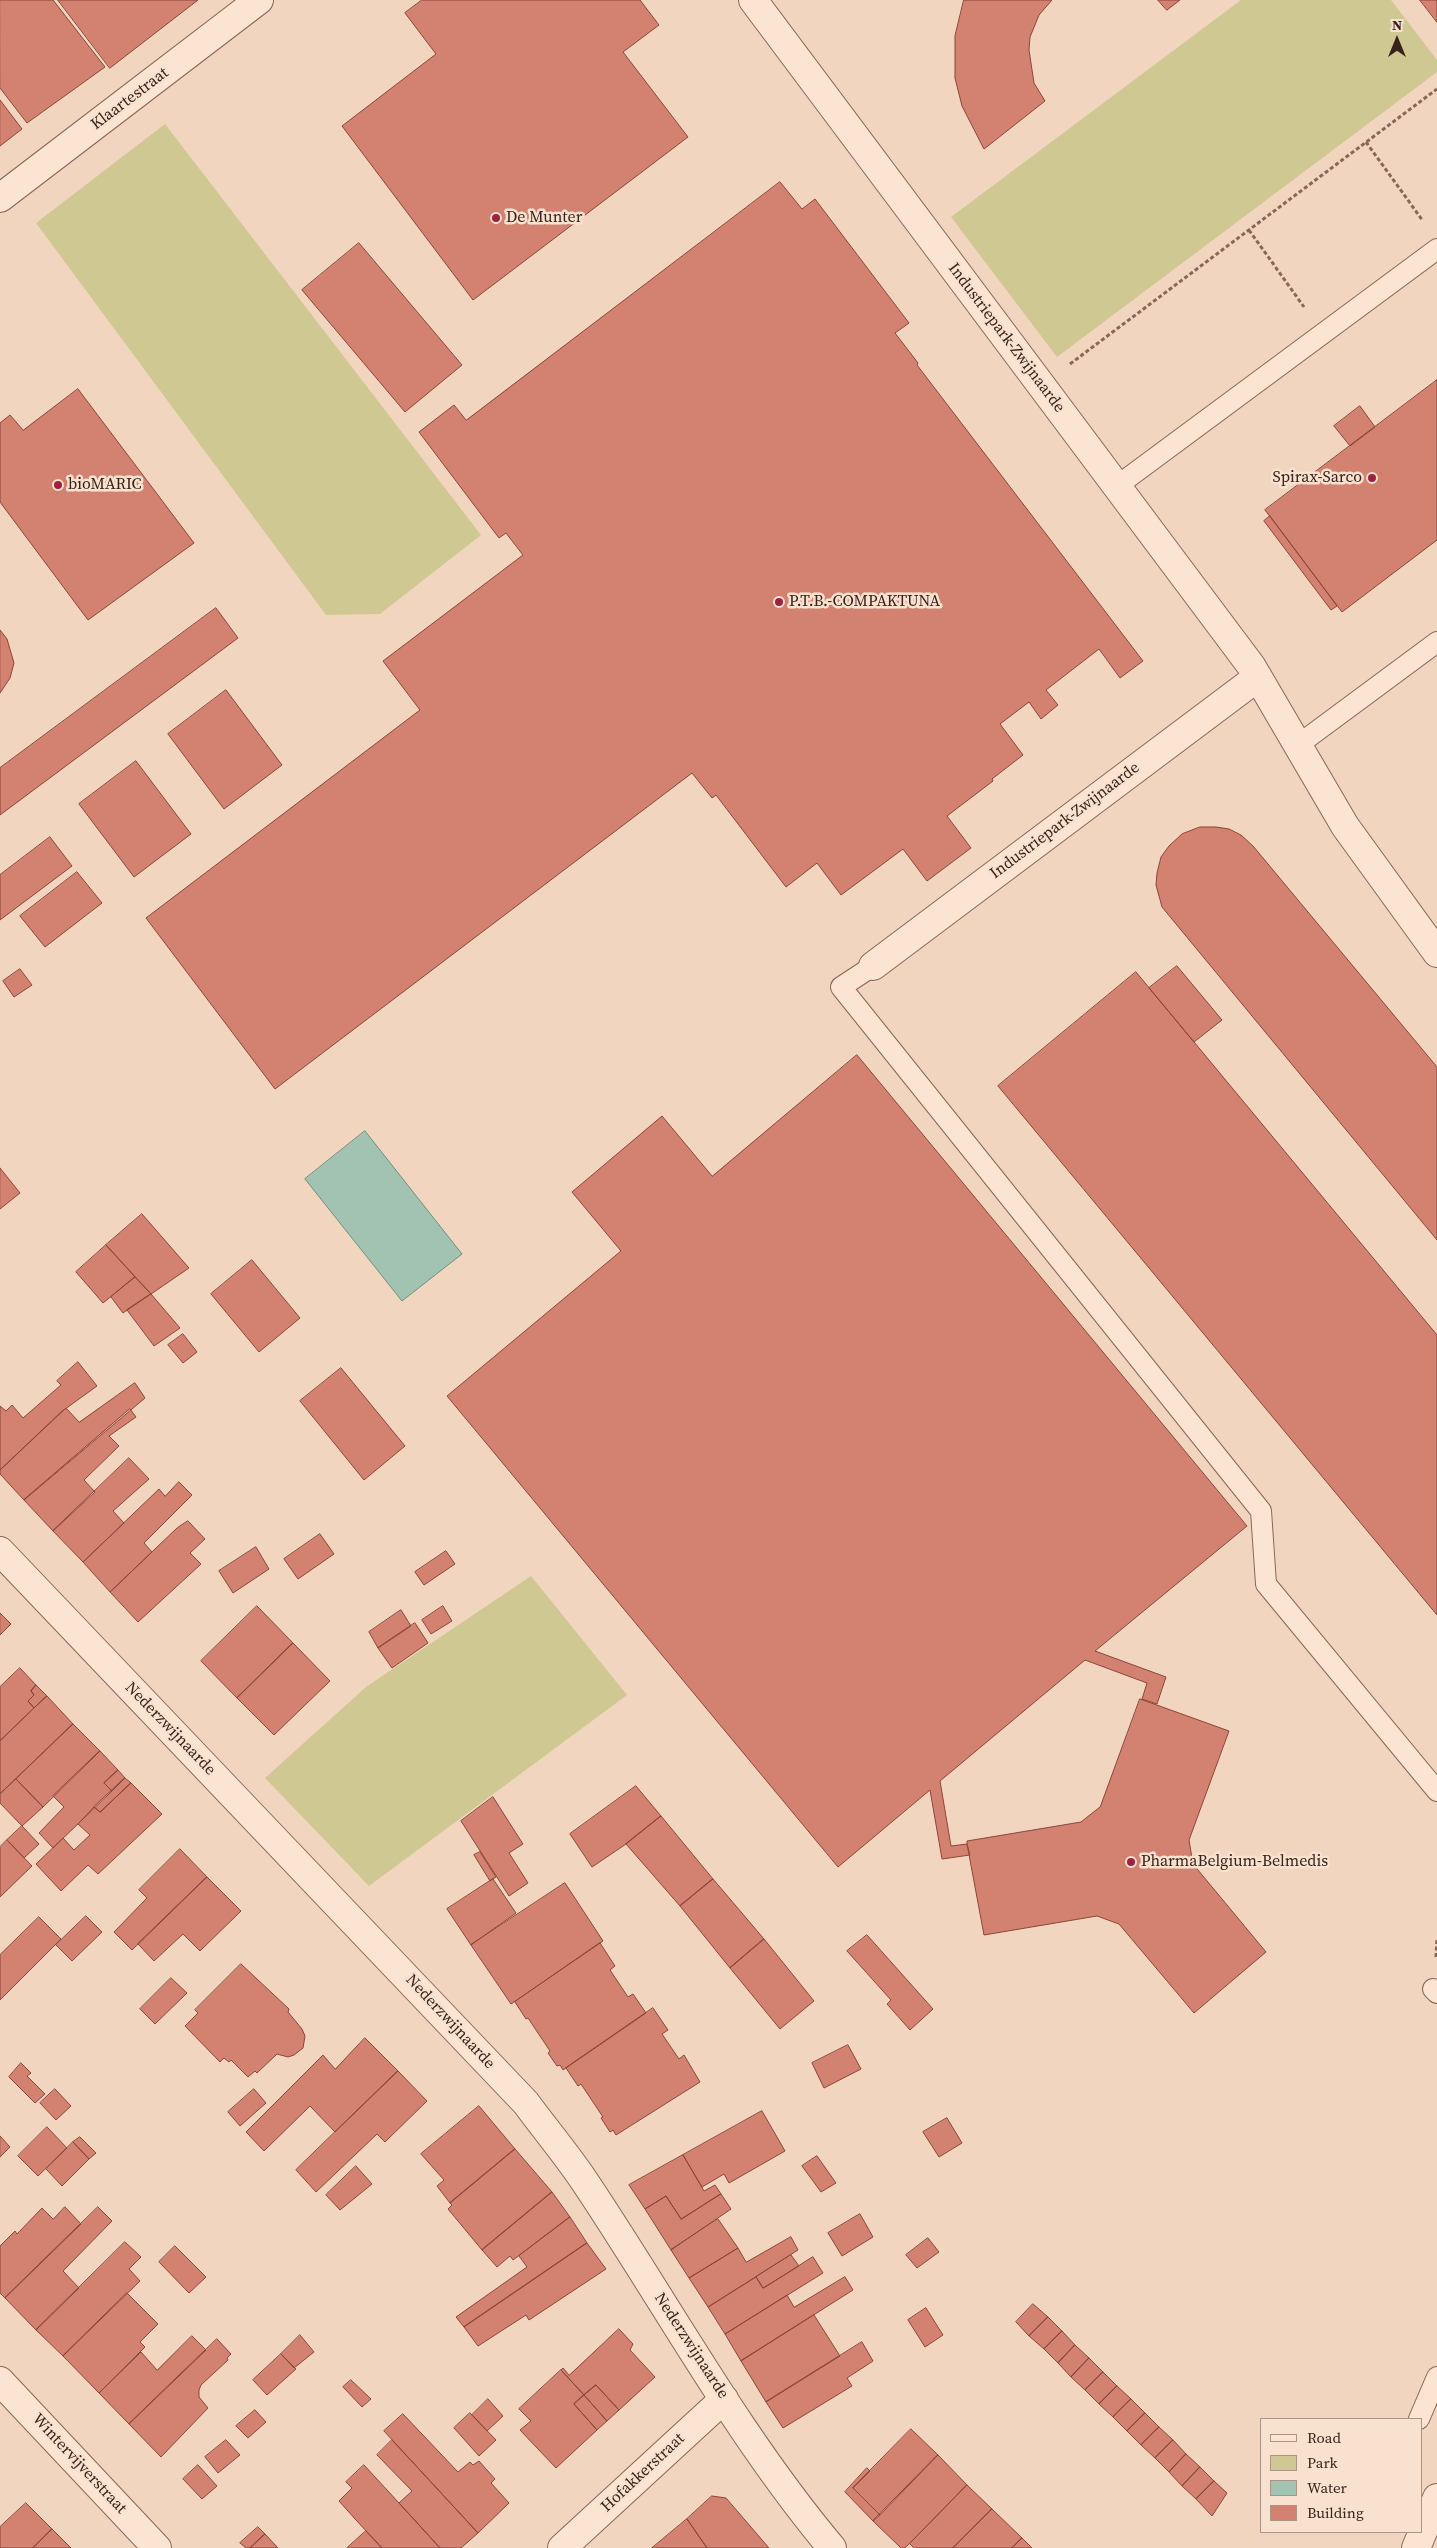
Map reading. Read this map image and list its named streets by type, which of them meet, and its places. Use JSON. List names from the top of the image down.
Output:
{
  "streets": {
    "street": [
      "Klaartestraat",
      "Industriepark-Zwijnaarde",
      "Nederzwijnaarde",
      "Wintervijverstraat",
      "Hofakkerstraat"
    ]
  },
  "crossings": [
    ["Nederzwijnaarde", "Hofakkerstraat"]
  ],
  "places": [
    "De Munter",
    "Spirax-Sarco",
    "bioMARIC",
    "P.T.B.-COMPAKTUNA",
    "PharmaBelgium-Belmedis"
  ],
  "legend": [
    "Road",
    "Park",
    "Water",
    "Building"
  ],
  "north": "top"
}
